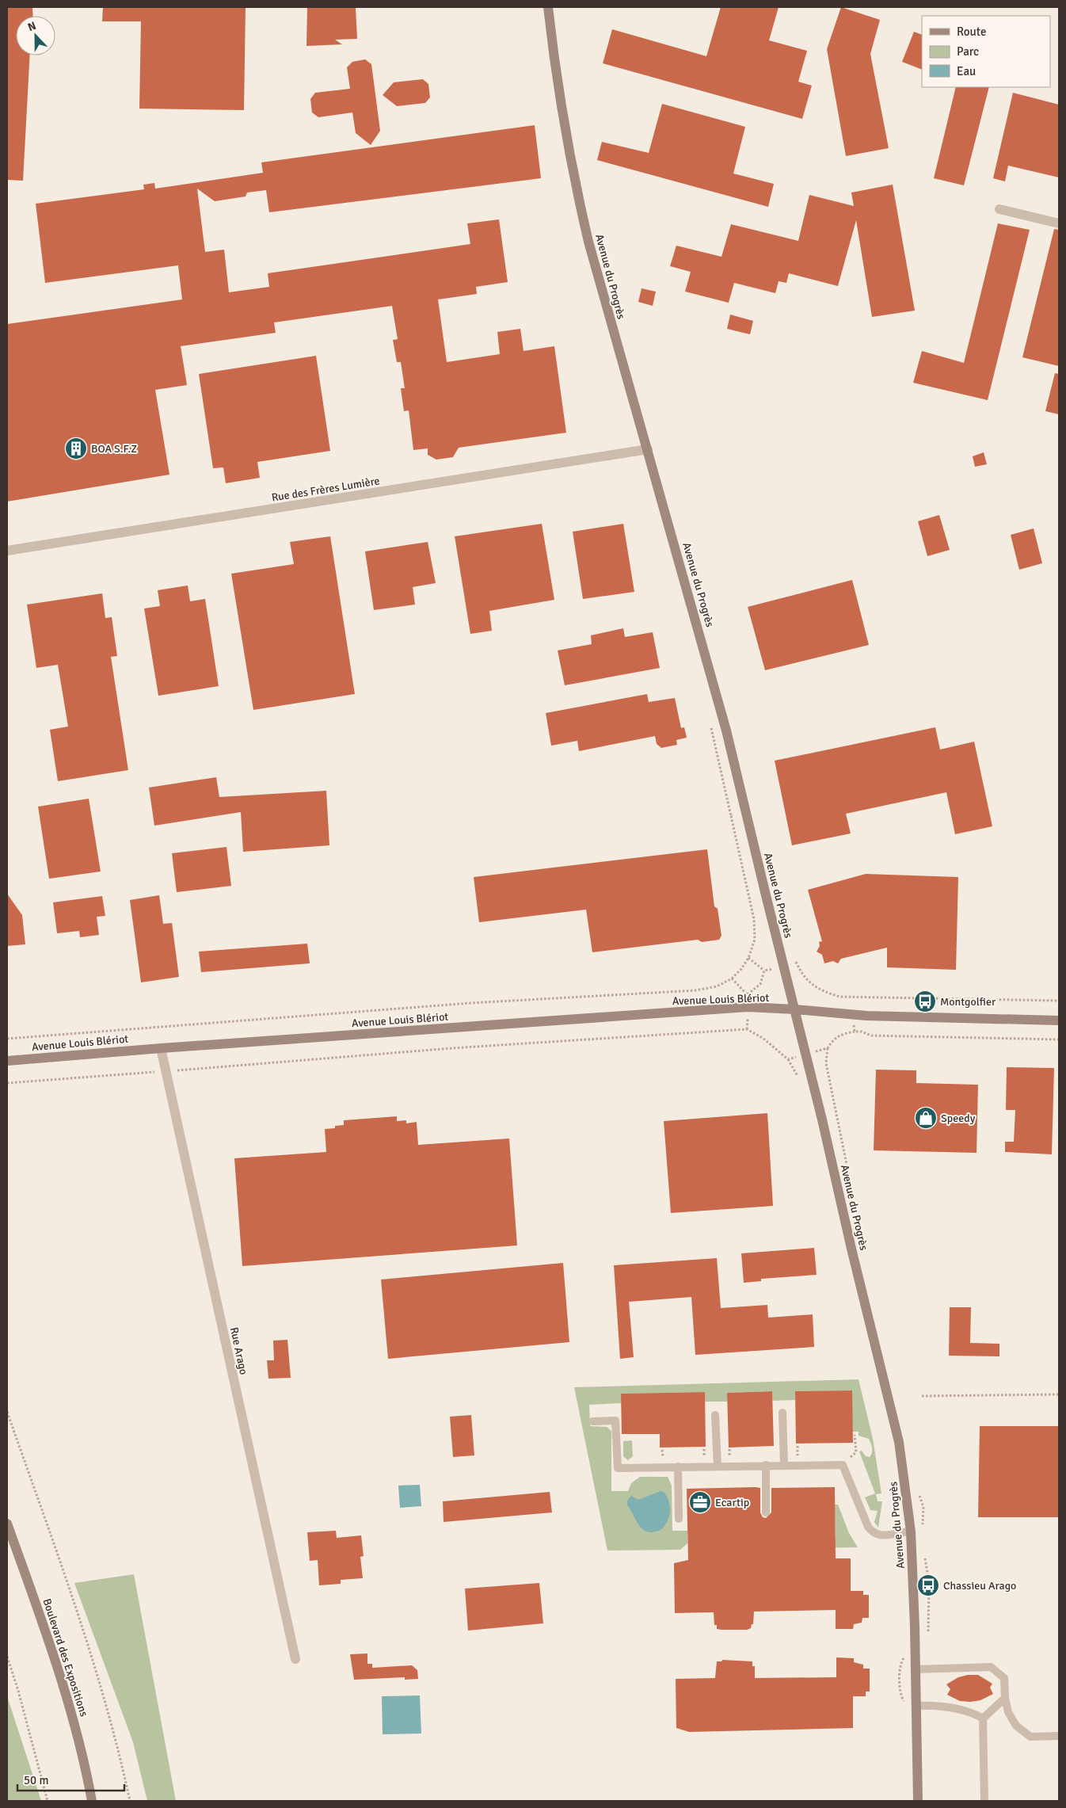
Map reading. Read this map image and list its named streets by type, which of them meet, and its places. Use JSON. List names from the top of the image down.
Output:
{
  "streets": {
    "street": [
      "Avenue du Progrès",
      "Rue des Frères Lumière",
      "Avenue Louis Blériot",
      "Rue Arago",
      "Boulevard des Expositions"
    ]
  },
  "crossings": [
    ["Avenue du Progrès", "Rue des Frères Lumière"],
    ["Avenue du Progrès", "Avenue Louis Blériot"],
    ["Avenue Louis Blériot", "Rue Arago"]
  ],
  "places": {
    "building": ["BOA S.F.Z"],
    "bus stop": ["Montgolfier", "Chassieu Arago"],
    "shop": ["Speedy"],
    "office": ["Ecartip"]
  },
  "legend": ["Route", "Parc", "Eau"],
  "scale_bar": "50 m",
  "north": "top"
}
